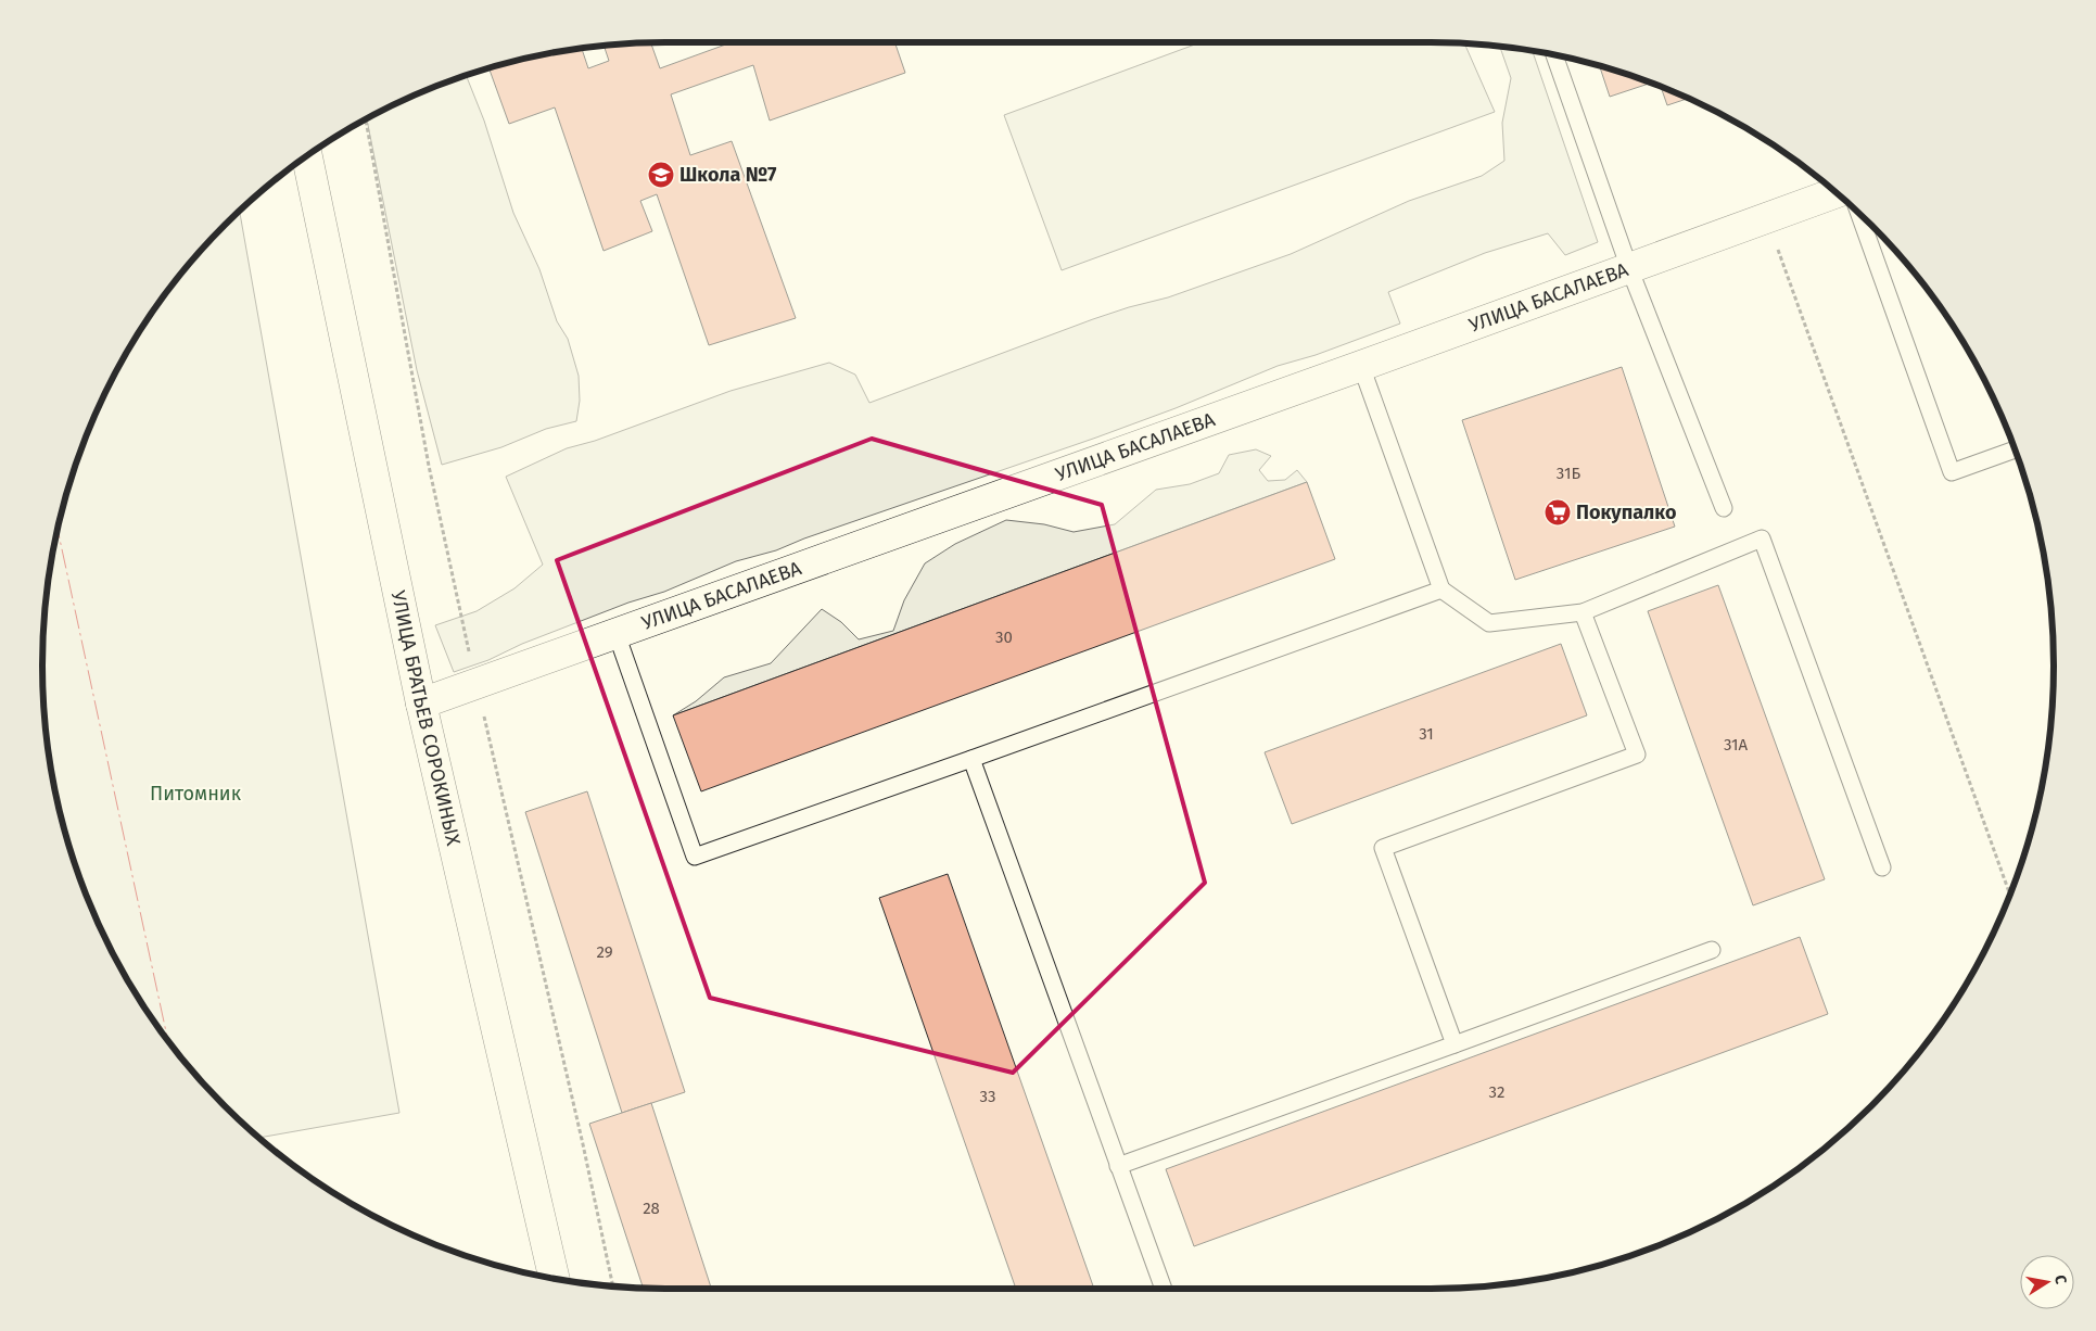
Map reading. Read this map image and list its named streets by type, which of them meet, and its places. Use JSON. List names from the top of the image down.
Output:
{
  "streets": {
    "street": ["УЛИЦА БАСАЛАЕВА", "УЛИЦА БРАТЬЕВ СОРОКИНЫХ"]
  },
  "crossings": [
    ["УЛИЦА БАСАЛАЕВА", "УЛИЦА БРАТЬЕВ СОРОКИНЫХ"]
  ],
  "parks": ["Питомник"],
  "places": {
    "school or university": ["Школа №7"],
    "supermarket": ["Покупалко"]
  },
  "house_numbers": [
    "31Б",
    "30",
    "31",
    "31А",
    "29",
    "32",
    "33",
    "28"
  ],
  "north": "right"
}
